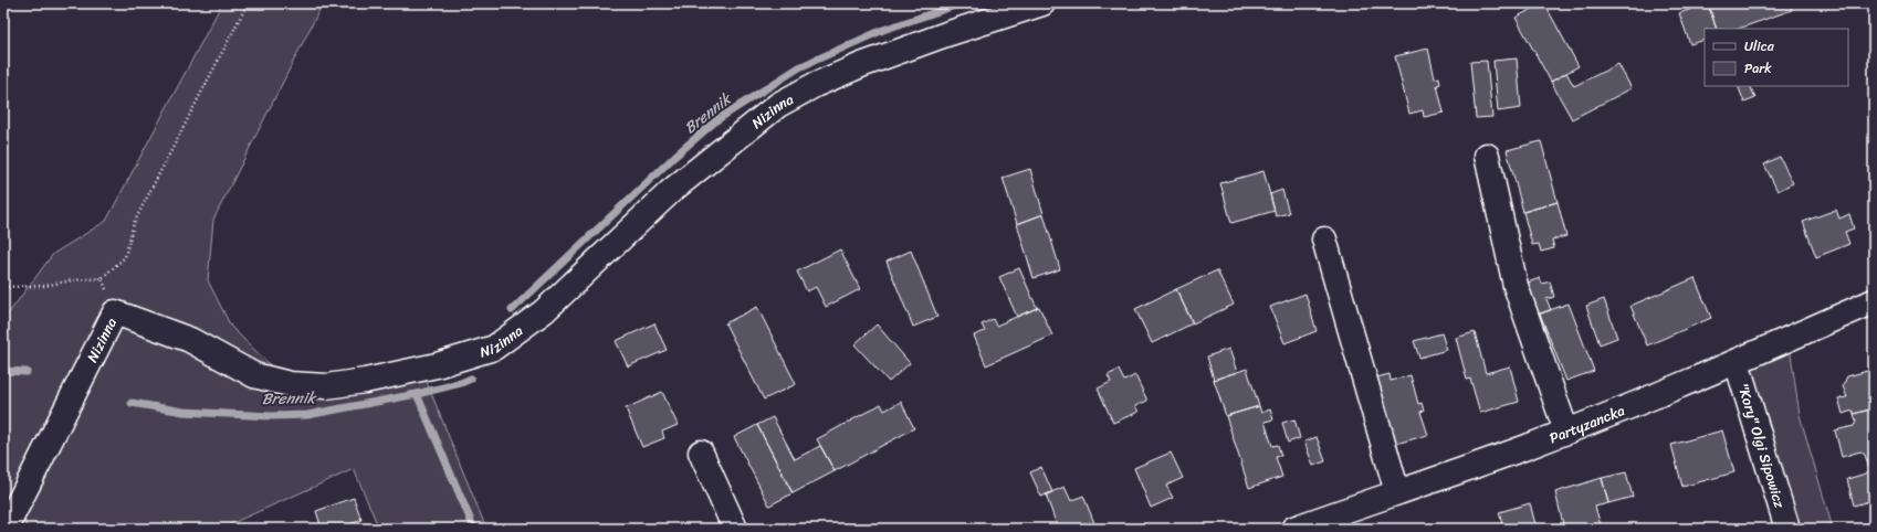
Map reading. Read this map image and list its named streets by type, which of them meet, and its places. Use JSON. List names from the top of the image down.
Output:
{
  "streets": {
    "street": ["Nizinna", "Partyzancka", "\"Kory\" Olgi Sipowicz"]
  },
  "crossings": [
    ["Partyzancka", "\"Kory\" Olgi Sipowicz"]
  ],
  "water": ["Brennik"],
  "legend": ["Ulica", "Park"]
}
